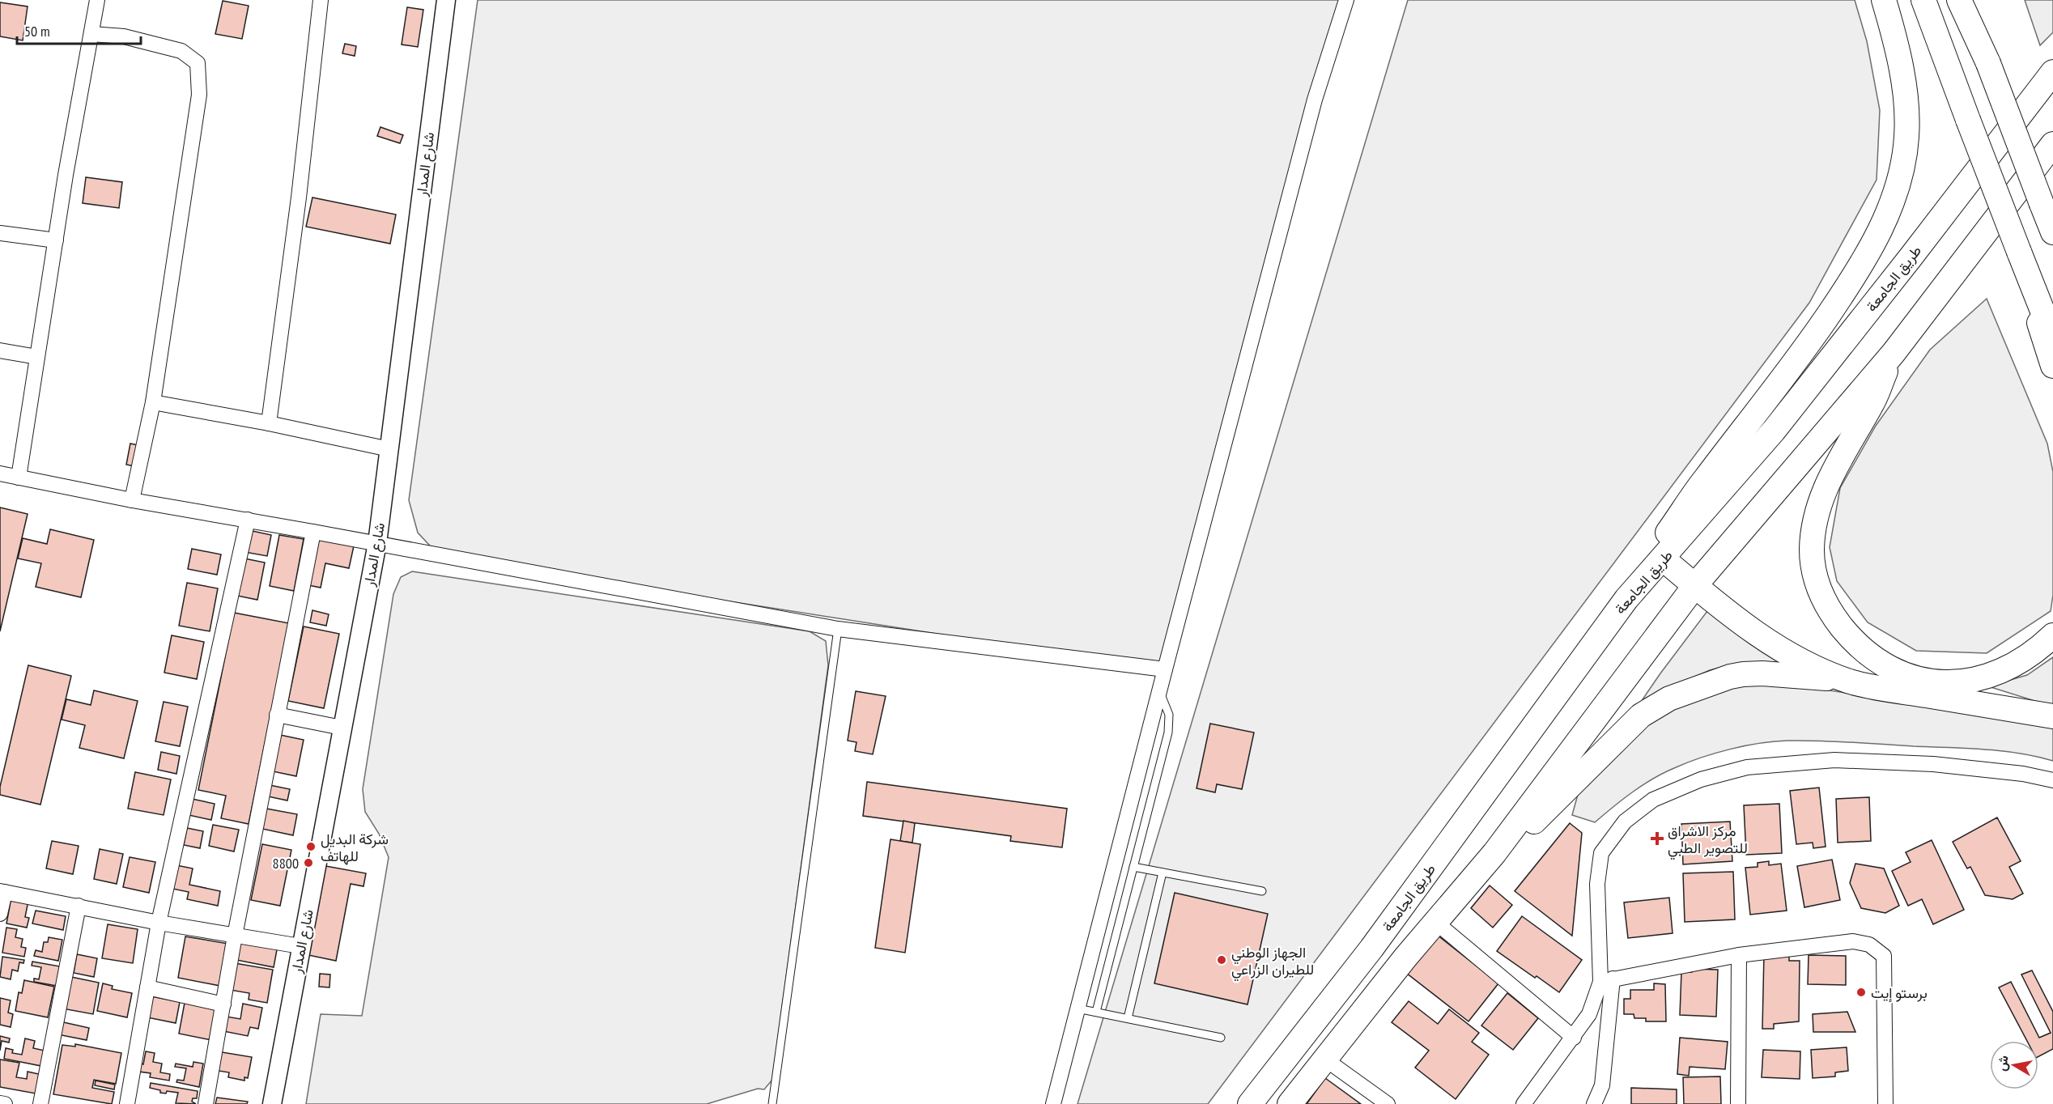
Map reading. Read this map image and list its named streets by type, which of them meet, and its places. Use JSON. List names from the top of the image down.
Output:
{
  "streets": {
    "highway": ["طريق الجامعة"],
    "street": ["شارع المدار"]
  },
  "places": {
    "health": ["مركز الاشراق للتصوير الطبي"],
    "other": [
      "شركة البديل للهاتف",
      "8800",
      "الجهاز الوطني للطيران الزراعي",
      "برستو إيت"
    ]
  },
  "scale_bar": "50 m",
  "north": "left"
}
